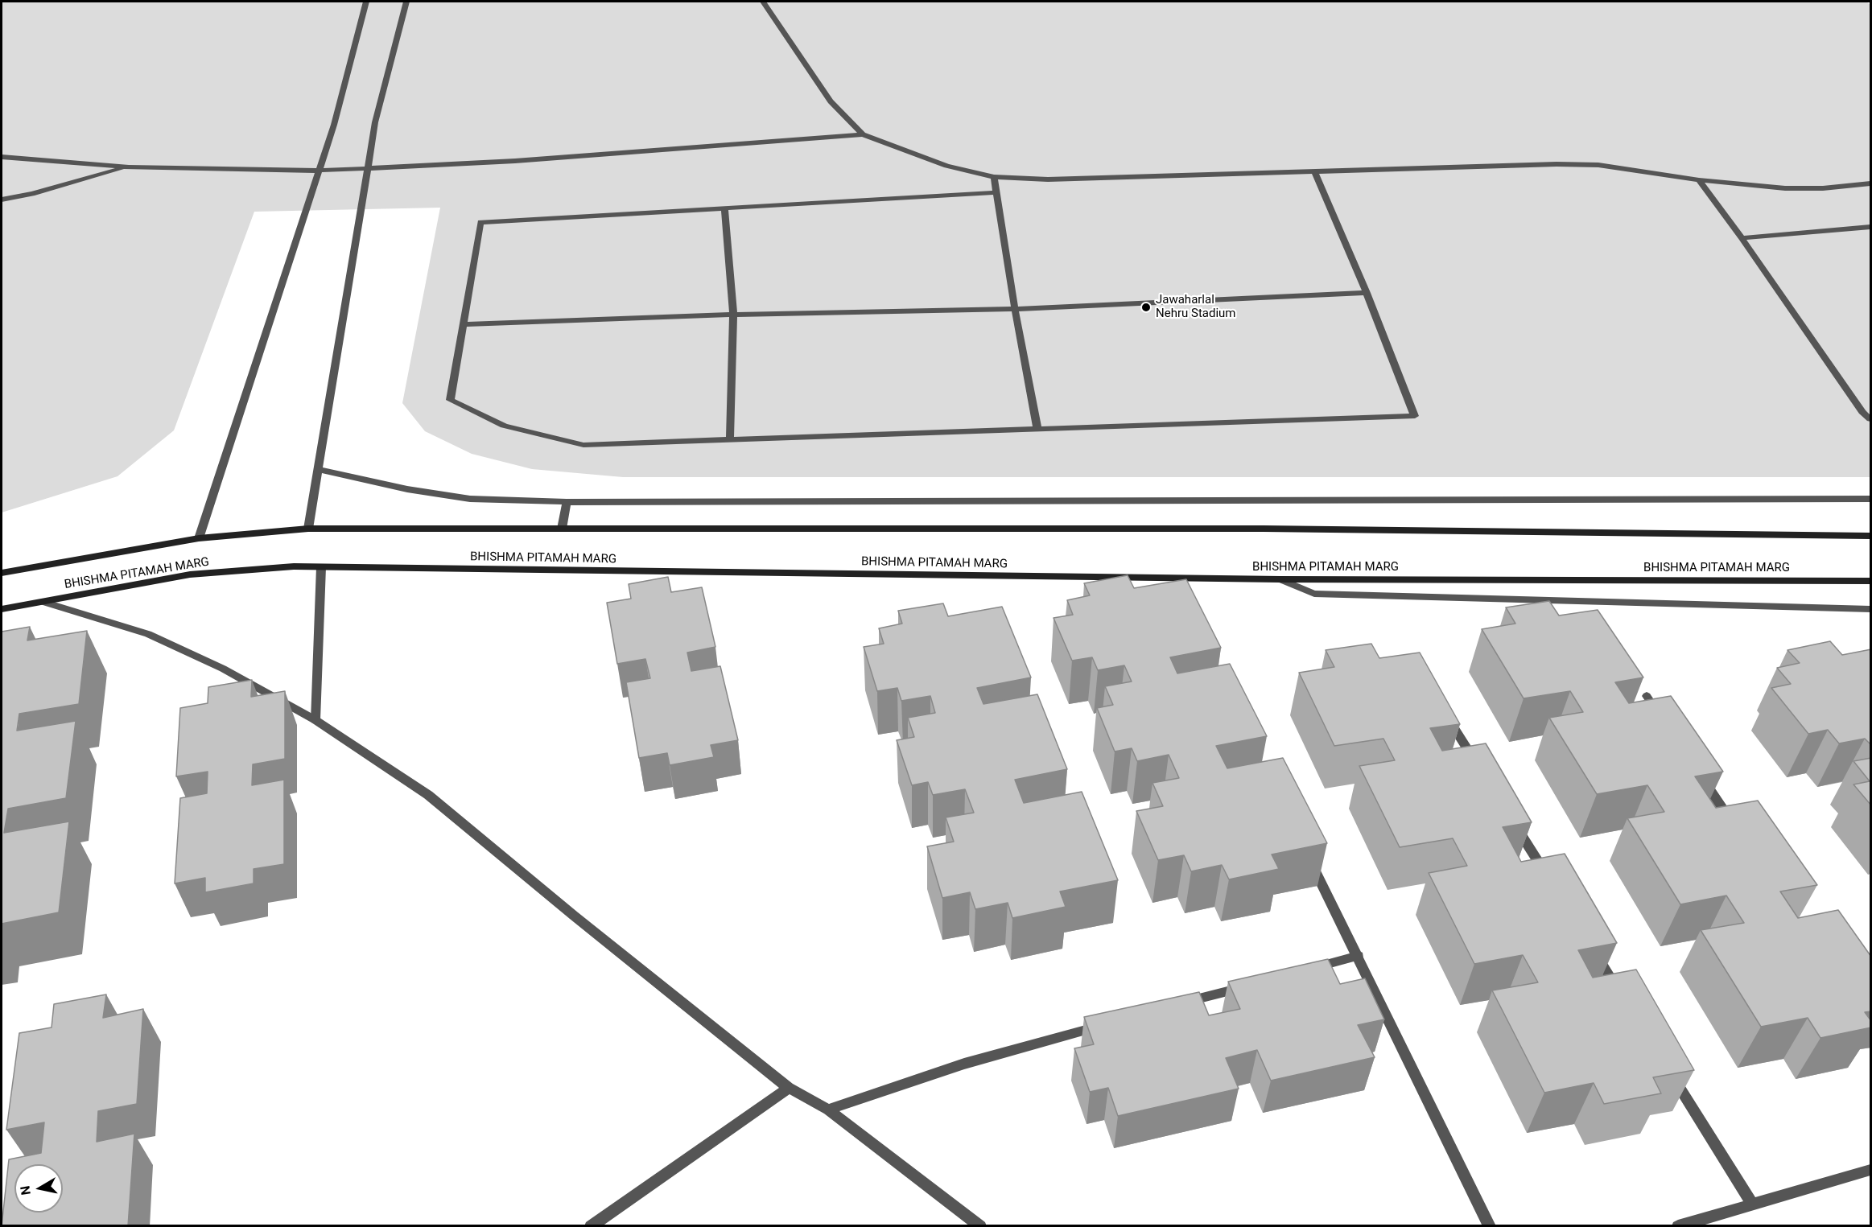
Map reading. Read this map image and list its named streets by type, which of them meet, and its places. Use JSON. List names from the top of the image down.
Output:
{
  "streets": {
    "main road": ["BHISHMA PITAMAH MARG"]
  },
  "places": ["Jawaharlal Nehru Stadium"],
  "north": "left"
}
